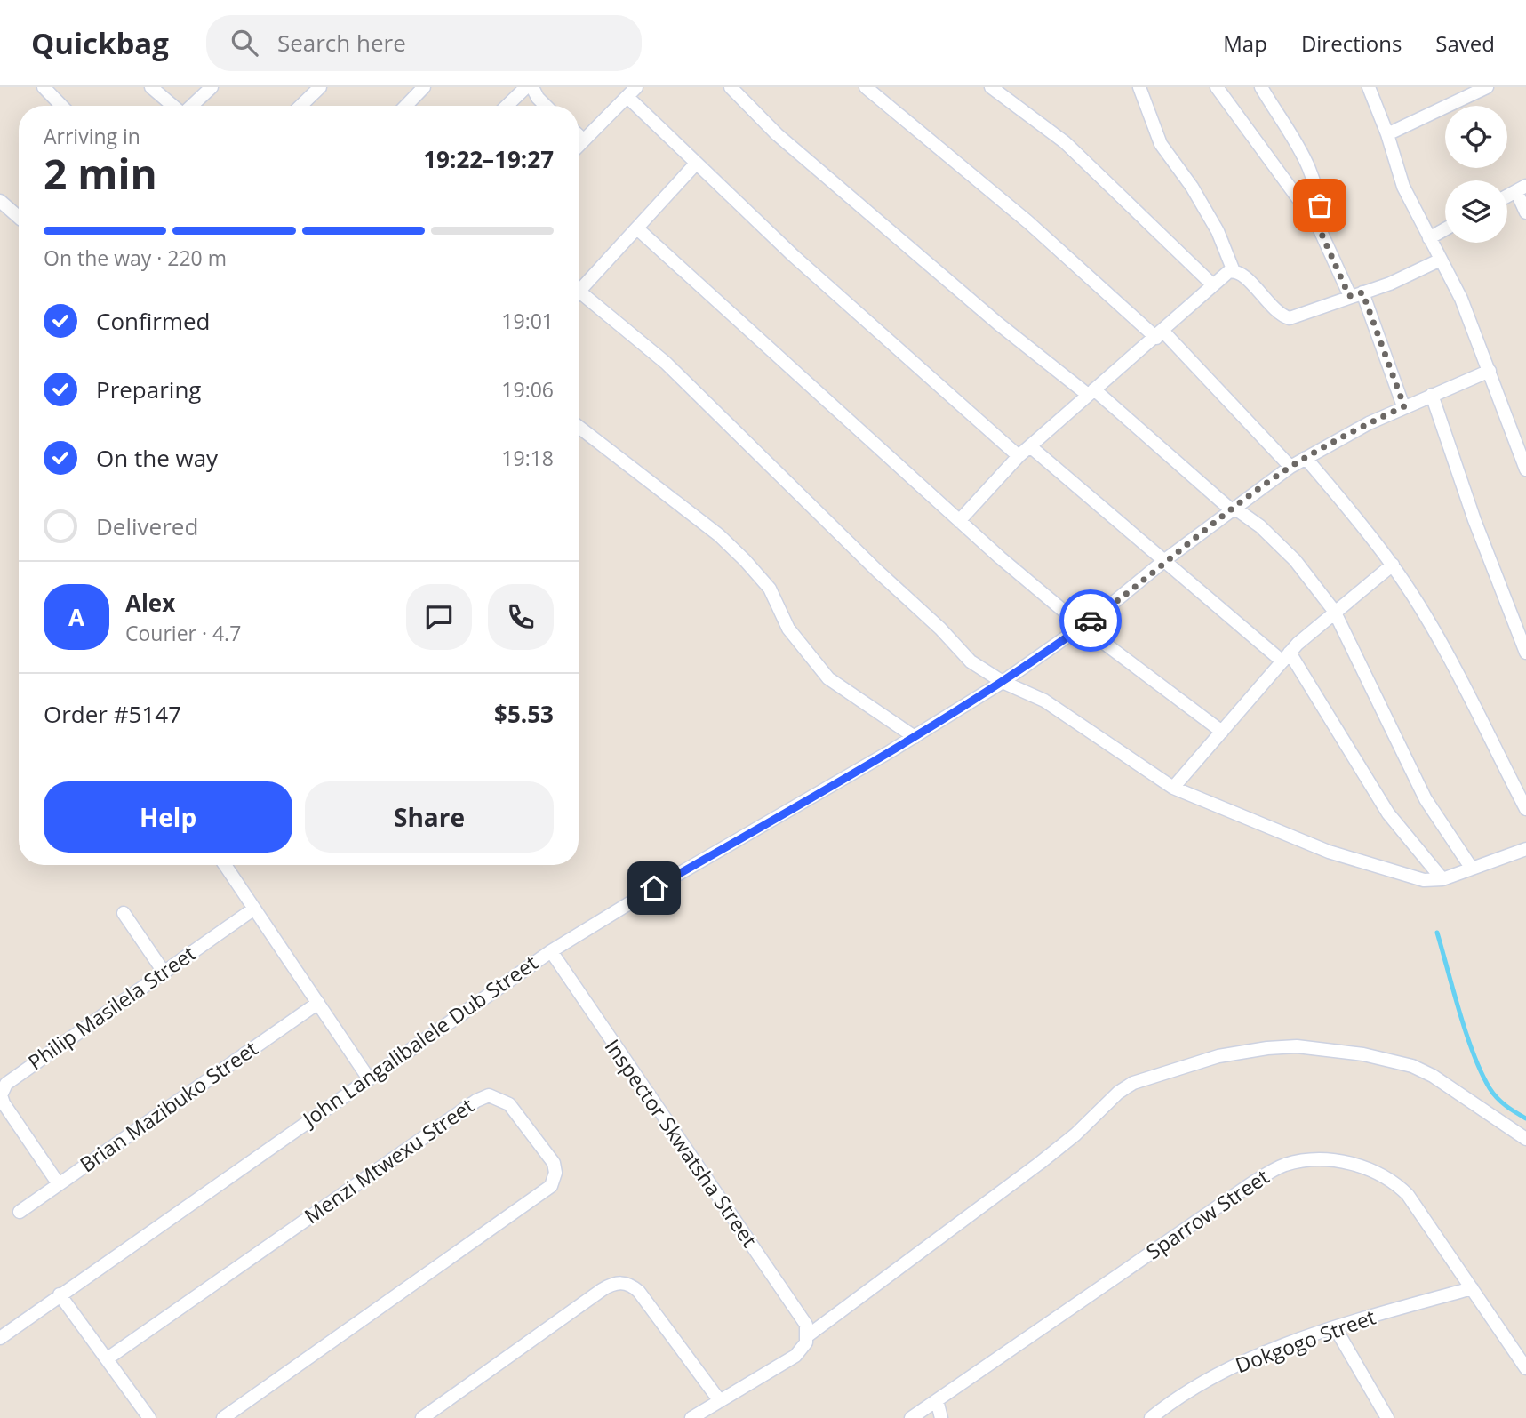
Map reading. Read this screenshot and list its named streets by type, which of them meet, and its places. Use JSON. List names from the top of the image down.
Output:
{
  "streets": {
    "street": [
      "Philip Masilela Street",
      "John Langalibalele Dub Street",
      "Brian Mazibuko Street",
      "Inspector Skwatsha Street",
      "Menzi Mtwexu Street",
      "Sparrow Street",
      "Dokgogo Street"
    ]
  },
  "crossings": [
    ["Philip Masilela Street", "Brian Mazibuko Street"],
    ["John Langalibalele Dub Street", "Inspector Skwatsha Street"],
    ["Sparrow Street", "Dokgogo Street"]
  ],
  "page": {
    "header": "Quickbag",
    "search": "Search here",
    "nav": ["Map", "Directions", "Saved"],
    "heading": ["2 min", "Arriving in", "19:22–19:27"],
    "panel": [
      "Alex",
      "Courier · 4.7",
      "Order #5147",
      "$5.53"
    ],
    "bar": "On the way · 220 m",
    "list": [
      ["Confirmed", "19:01"],
      ["Preparing", "19:06"],
      ["On the way", "19:18"],
      "Delivered"
    ],
    "round": "A",
    "buttons": ["Help", "Share"]
  }
}
